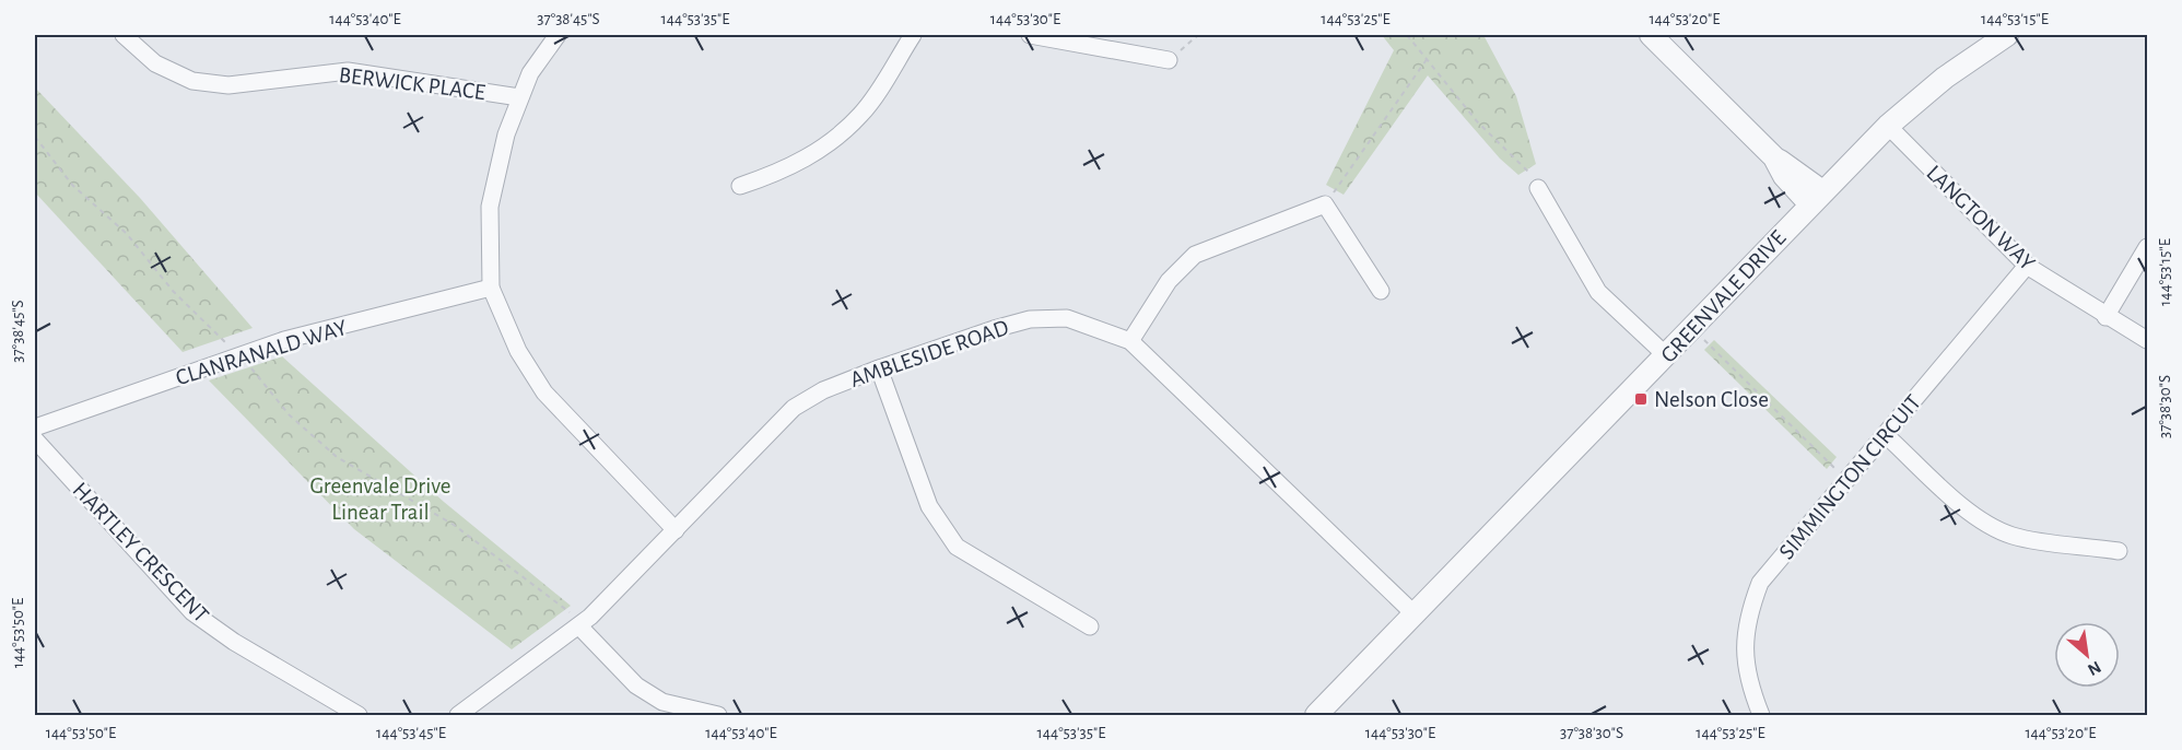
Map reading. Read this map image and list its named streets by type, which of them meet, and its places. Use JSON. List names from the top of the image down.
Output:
{
  "streets": {
    "street": [
      "BERWICK PLACE",
      "LANGTON WAY",
      "GREENVALE DRIVE",
      "CLANRANALD WAY",
      "AMBLESIDE ROAD",
      "SIMMINGTON CIRCUIT",
      "HARTLEY CRESCENT"
    ]
  },
  "crossings": [
    ["LANGTON WAY", "GREENVALE DRIVE"],
    ["LANGTON WAY", "SIMMINGTON CIRCUIT"],
    ["GREENVALE DRIVE", "AMBLESIDE ROAD"]
  ],
  "parks": ["Greenvale Drive Linear Trail"],
  "places": {
    "transit": ["Nelson Close"]
  },
  "north": "bottom right",
  "coordinates": [
    "144°53'40\"E",
    "37°38'45\"S",
    "144°53'35\"E",
    "144°53'30\"E",
    "144°53'25\"E",
    "144°53'20\"E",
    "144°53'15\"E",
    "37°38'30\"S",
    "144°53'50\"E",
    "144°53'45\"E"
  ]
}
